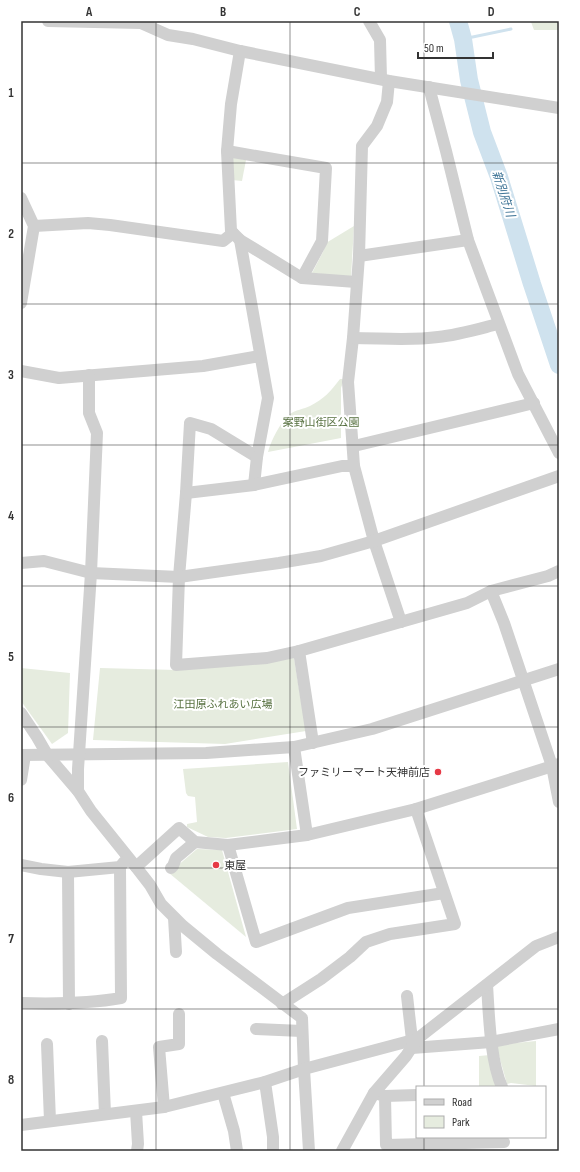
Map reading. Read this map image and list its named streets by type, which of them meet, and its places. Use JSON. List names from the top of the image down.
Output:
{
  "water": ["新別府川"],
  "parks": ["案野山街区公園", "江田原ふれあい広場"],
  "places": ["ファミリーマート天神前店", "東屋"],
  "legend": ["Road", "Park"],
  "scale_bar": "50 m",
  "grid": {
    "columns": [
      "A",
      "B",
      "C",
      "D"
    ],
    "rows": [
      "1",
      "2",
      "3",
      "4",
      "5",
      "6",
      "7",
      "8"
    ]
  }
}
